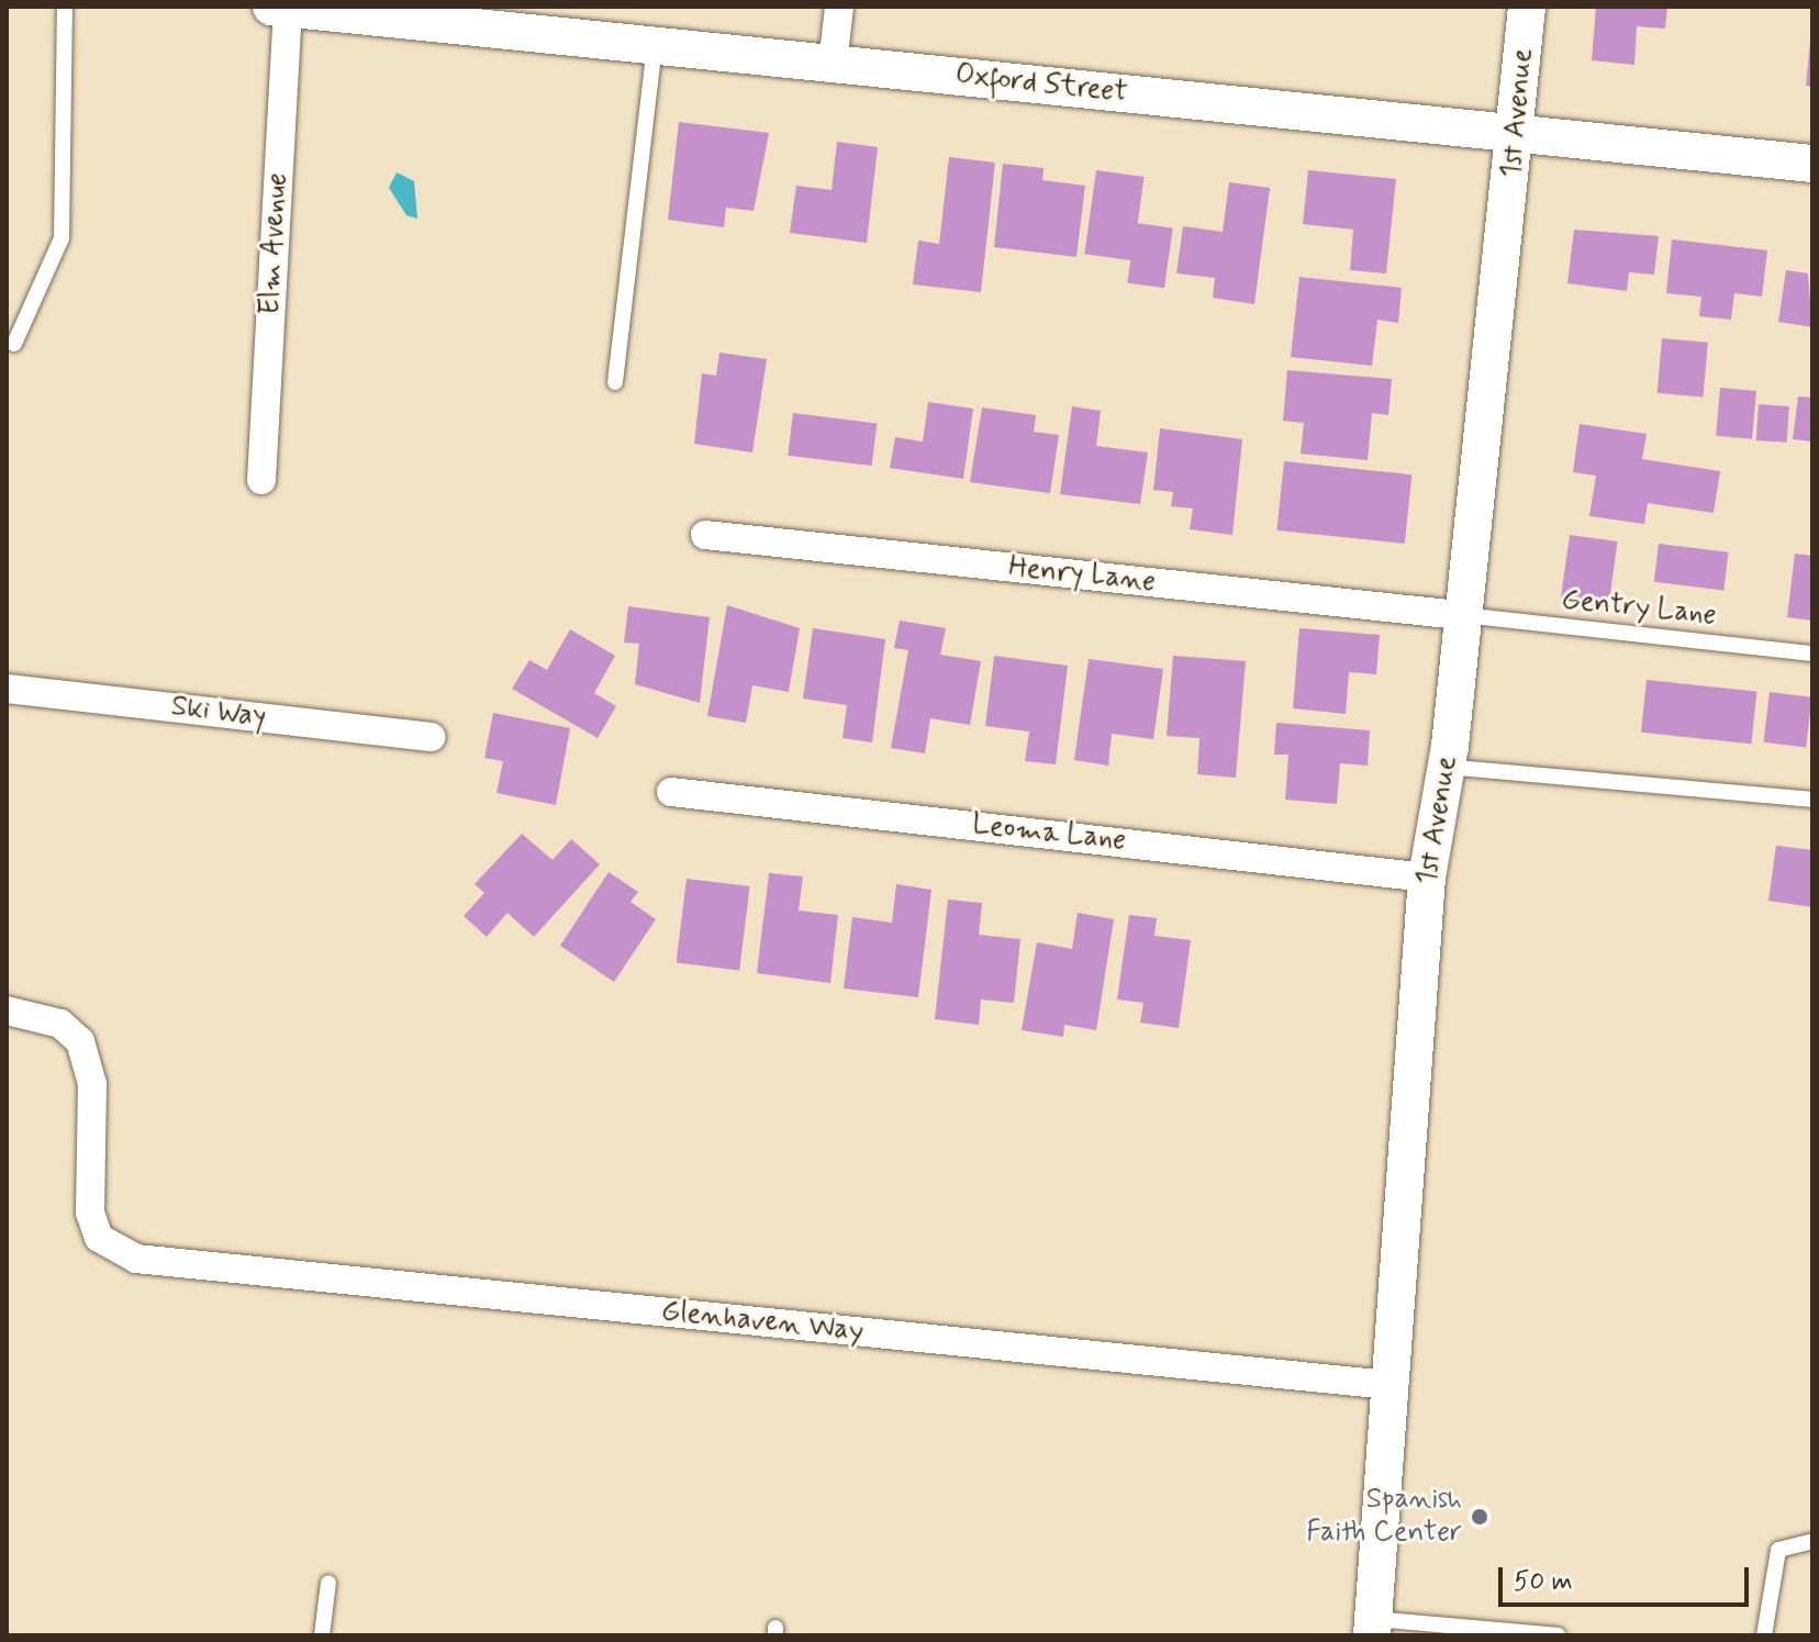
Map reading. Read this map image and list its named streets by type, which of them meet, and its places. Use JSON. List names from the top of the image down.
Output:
{
  "streets": {
    "street": [
      "Oxford Street",
      "1st Avenue",
      "Elm Avenue",
      "Henry Lane",
      "Ski Way",
      "Leoma Lane",
      "Glenhaven Way"
    ],
    "lane": ["Gentry Lane"]
  },
  "crossings": [
    ["Oxford Street", "1st Avenue"],
    ["Oxford Street", "Elm Avenue"],
    ["1st Avenue", "Henry Lane"],
    ["1st Avenue", "Gentry Lane"],
    ["1st Avenue", "Leoma Lane"],
    ["1st Avenue", "Glenhaven Way"],
    ["Henry Lane", "Gentry Lane"]
  ],
  "places": ["Spanish Faith Center"],
  "scale_bar": "50 m"
}
